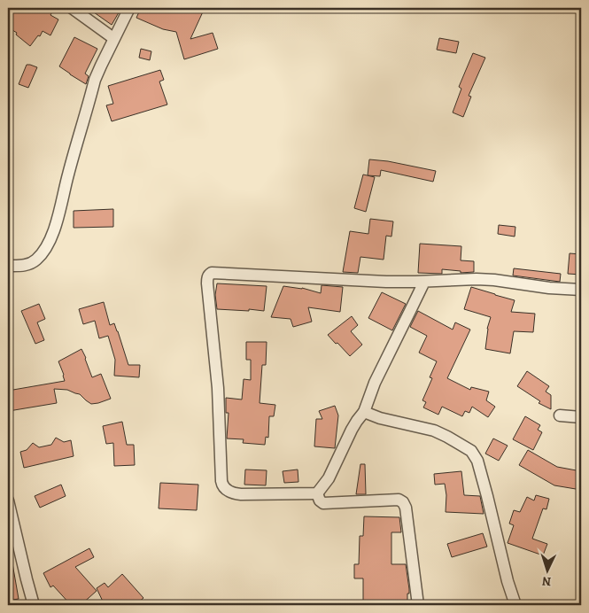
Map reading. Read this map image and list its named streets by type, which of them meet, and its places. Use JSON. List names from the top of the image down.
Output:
{
  "north": "bottom"
}
